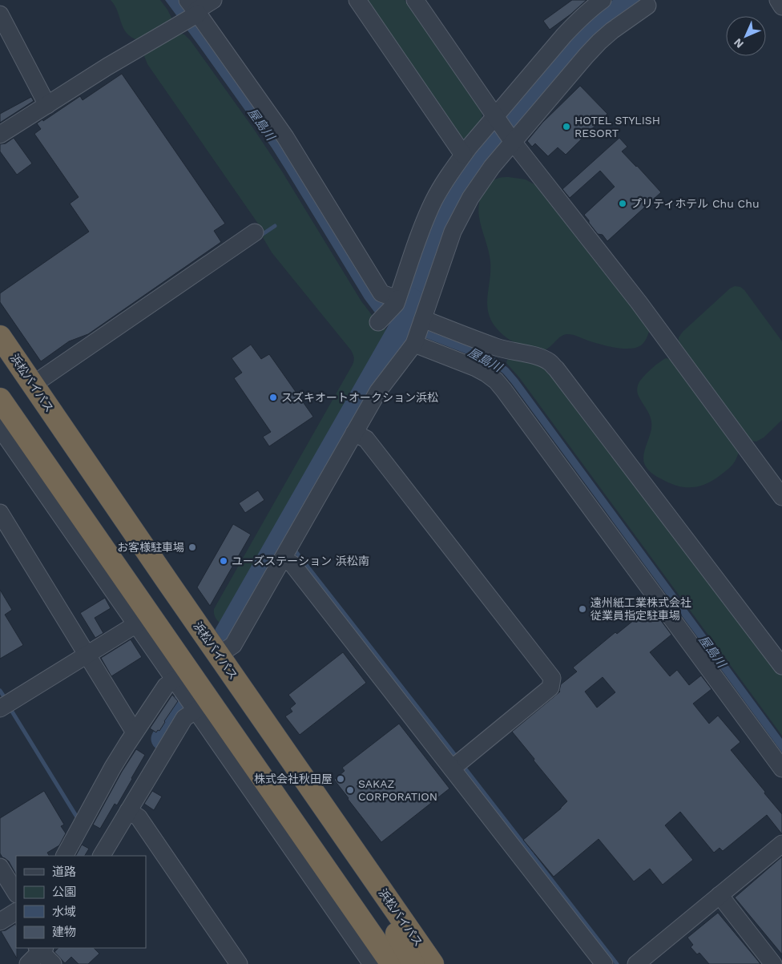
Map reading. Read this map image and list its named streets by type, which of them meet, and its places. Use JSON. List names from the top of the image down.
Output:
{
  "streets": {
    "highway": ["浜松バイパス"]
  },
  "water": ["屋島川"],
  "places": [
    "HOTEL STYLISH RESORT",
    "プリティホテル Chu Chu",
    "スズキオートオークション浜松",
    "お客様駐車場",
    "ユーズステーション 浜松南",
    "遠州紙工業株式会社 従業員指定駐車場",
    "株式会社秋田屋",
    "SAKAZ CORPORATION"
  ],
  "legend": [
    "道路",
    "公園",
    "水域",
    "建物"
  ],
  "north": "bottom left"
}
